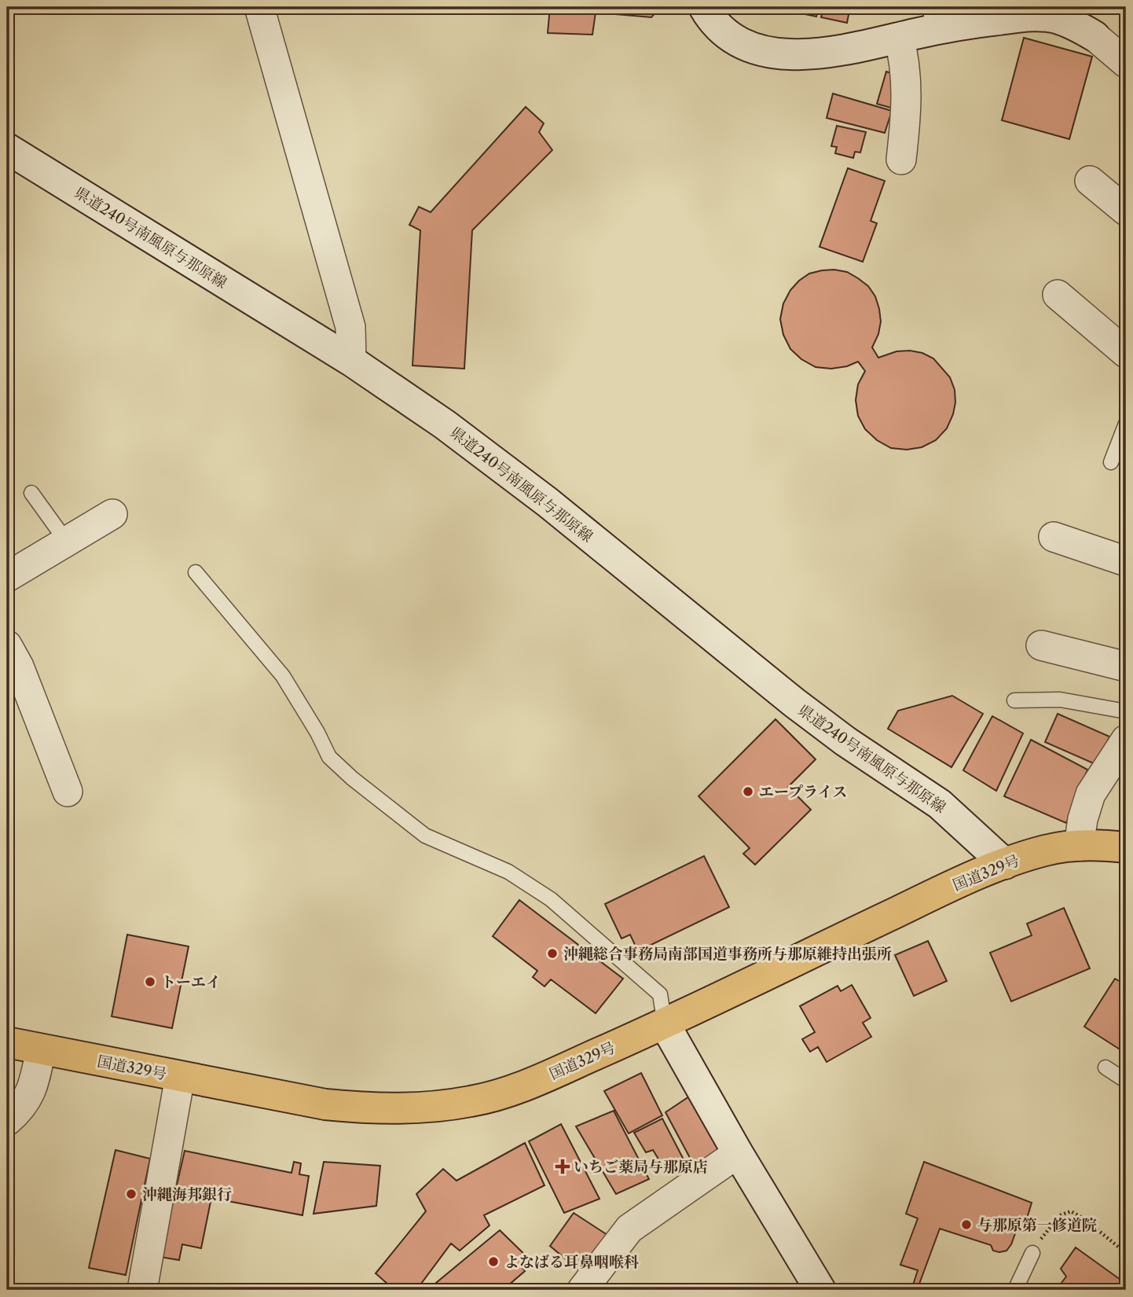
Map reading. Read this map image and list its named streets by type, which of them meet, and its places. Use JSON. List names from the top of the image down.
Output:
{
  "streets": {
    "highway": ["国道329号"],
    "main road": ["県道240号南風原与那原線"]
  },
  "crossings": [
    ["県道240号南風原与那原線", "国道329号"]
  ],
  "places": {
    "other": [
      "エープライス",
      "沖縄総合事務局南部国道事務所与那原維持出張所",
      "トーエイ",
      "沖縄海邦銀行",
      "与那原第一修道院",
      "よなばる耳鼻咽喉科"
    ],
    "health": ["いちご薬局与那原店"]
  }
}
